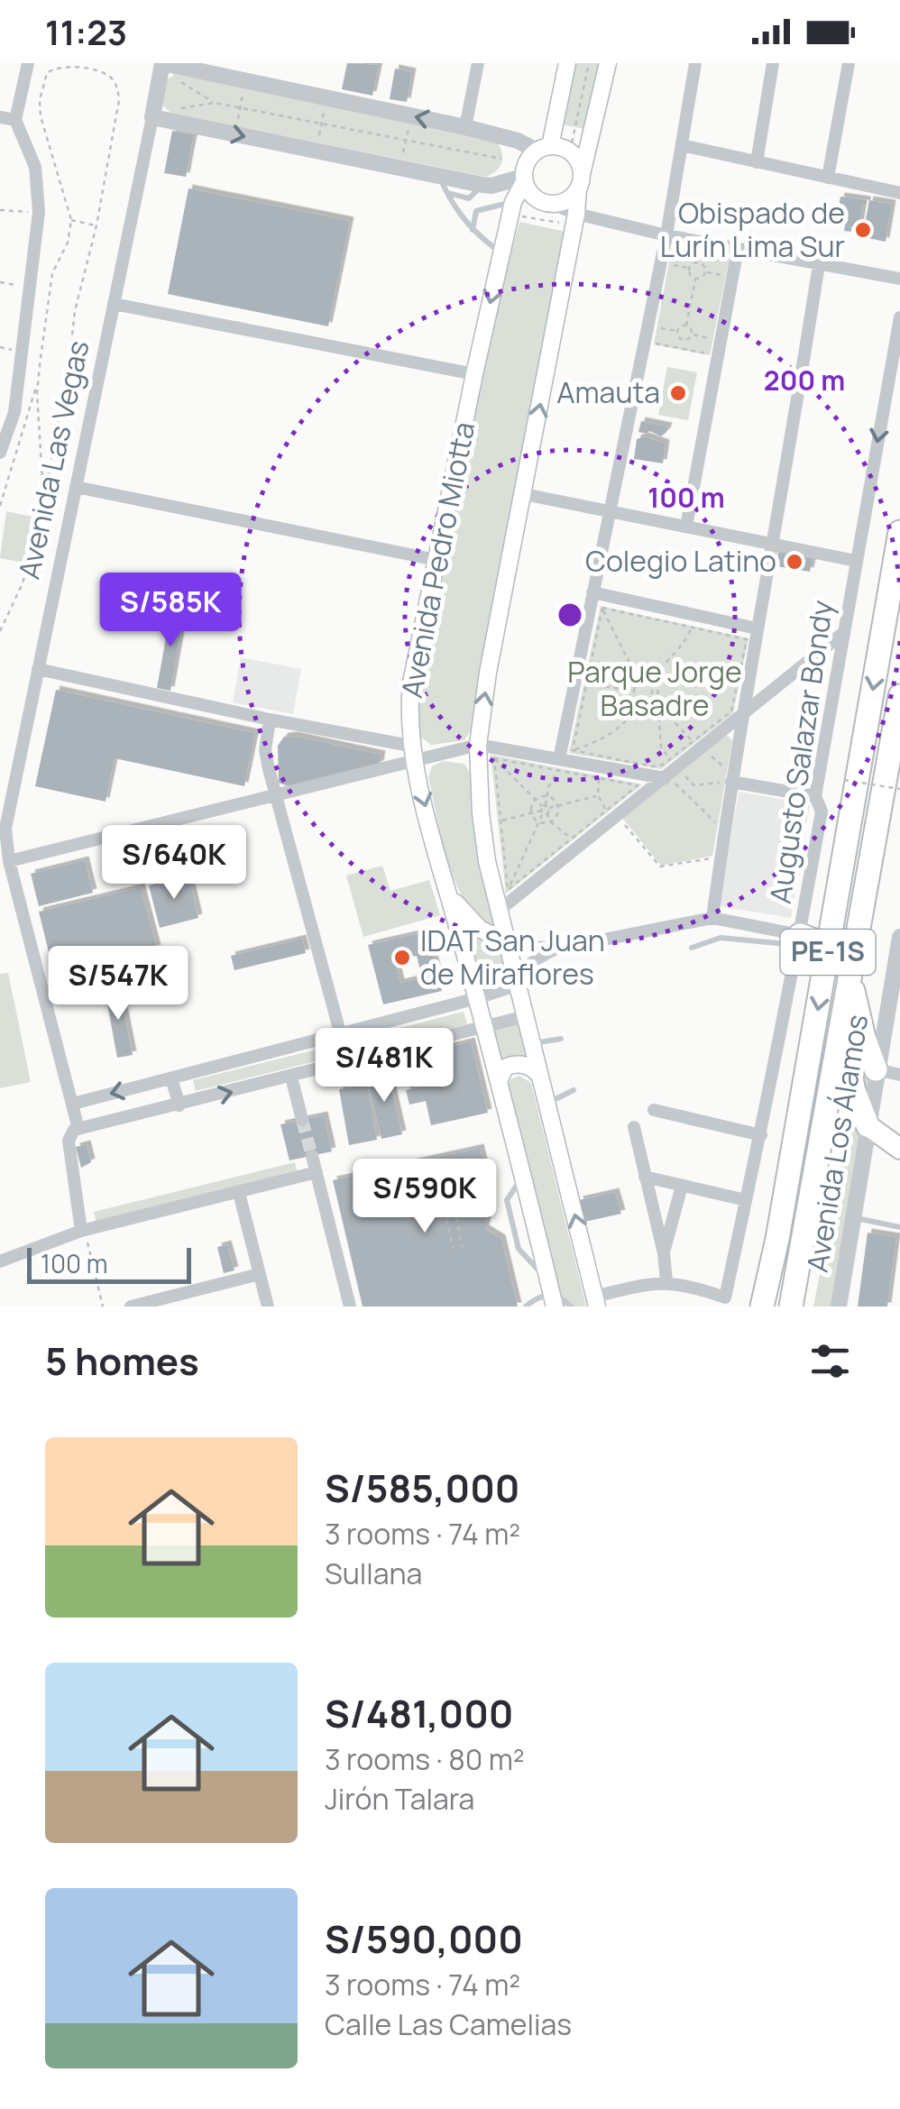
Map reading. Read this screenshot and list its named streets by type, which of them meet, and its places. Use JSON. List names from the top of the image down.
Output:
{
  "streets": {
    "highway": ["PE-1S"],
    "main road": ["Avenida Pedro Miotta"],
    "street": ["Avenida Las Vegas", "Augusto Salazar Bondy", "Avenida Los Álamos"]
  },
  "parks": ["Parque Jorge Basadre"],
  "places": [
    "Obispado de Lurín Lima Sur",
    "Amauta",
    "Colegio Latino",
    "IDAT San Juan de Miraflores"
  ],
  "scale_bar": "100 m",
  "page": {
    "status": "11:23",
    "price": [
      "S/585K",
      "S/640K",
      "S/547K",
      "S/481K",
      "S/590K"
    ],
    "scale": "100 m",
    "heading": "5 homes",
    "list": [
      {
        "name": "S/585,000",
        "note": "3 rooms · 74 m² · Sullana"
      },
      {
        "name": "S/481,000",
        "note": "3 rooms · 80 m² · Jirón Talara"
      },
      {
        "name": "S/590,000",
        "note": "3 rooms · 74 m² · Calle Las Camelias"
      }
    ]
  },
  "rings": ["200 m", "100 m"]
}
